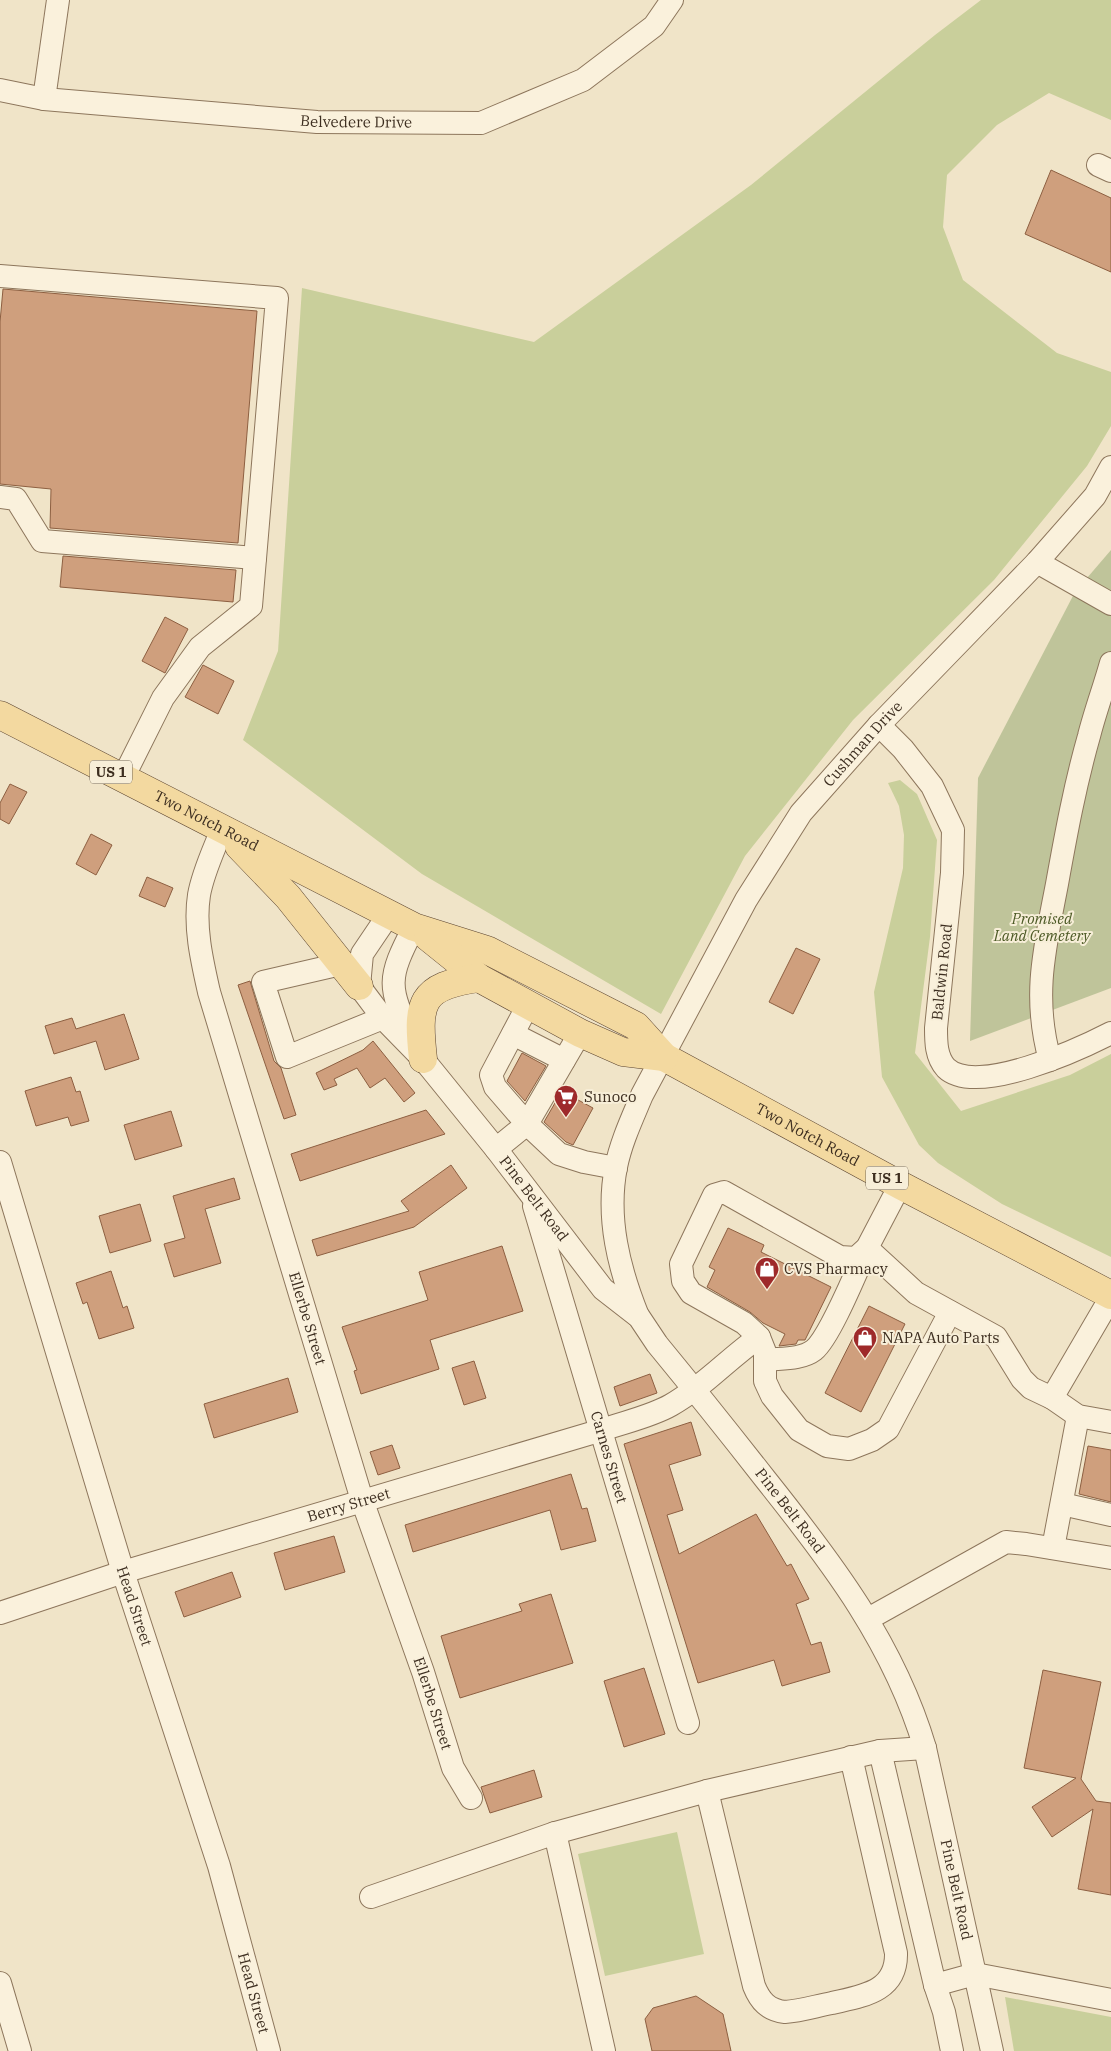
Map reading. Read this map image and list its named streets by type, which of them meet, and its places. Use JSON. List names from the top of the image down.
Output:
{
  "streets": {
    "main road": ["US 1", "Two Notch Road"],
    "street": [
      "Belvedere Drive",
      "Cushman Drive",
      "Baldwin Road",
      "Pine Belt Road",
      "Ellerbe Street",
      "Carnes Street",
      "Berry Street",
      "Head Street"
    ]
  },
  "crossings": [
    ["Cushman Drive", "Two Notch Road"],
    ["Cushman Drive", "Baldwin Road"],
    ["Cushman Drive", "Pine Belt Road"],
    ["Two Notch Road", "Pine Belt Road"],
    ["Two Notch Road", "Ellerbe Street"],
    ["Pine Belt Road", "Carnes Street"],
    ["Pine Belt Road", "Berry Street"],
    ["Ellerbe Street", "Berry Street"],
    ["Carnes Street", "Berry Street"],
    ["Berry Street", "Head Street"]
  ],
  "parks": ["Promised Land Cemetery"],
  "places": {
    "supermarket": ["Sunoco"],
    "shop": ["CVS Pharmacy", "NAPA Auto Parts"]
  }
}
